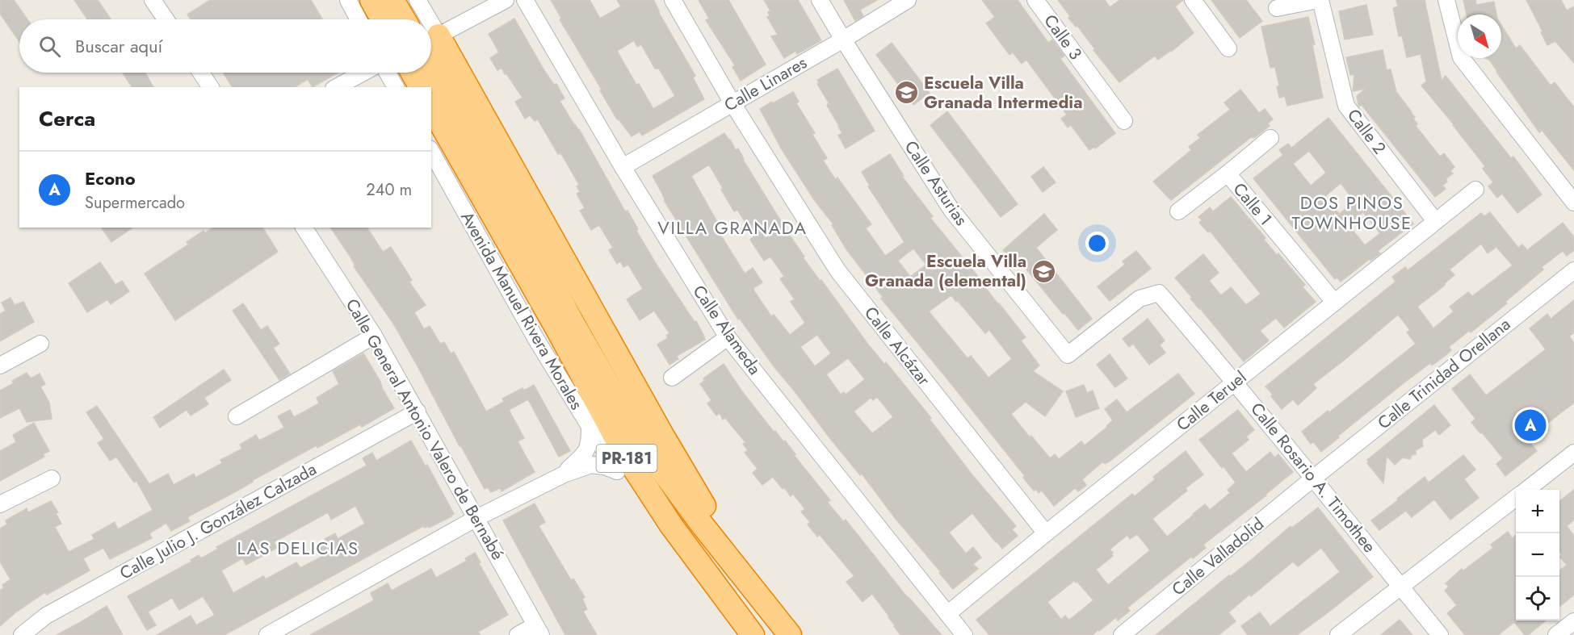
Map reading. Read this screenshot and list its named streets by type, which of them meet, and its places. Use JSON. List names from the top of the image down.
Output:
{
  "streets": {
    "highway": ["PR-181"],
    "street": [
      "Calle 3",
      "Calle Linares",
      "Calle 2",
      "Calle Asturias",
      "Calle 1",
      "Avenida Manuel Rivera Morales",
      "Calle Alameda",
      "Calle Alcázar",
      "Calle Trinidad Orellana",
      "Calle Teruel",
      "Calle General Antonio Valero de Bernabé",
      "Calle Rosario A. Timothee",
      "Calle Julio J. González Calzada",
      "Calle Valladolid"
    ]
  },
  "crossings": [
    ["Calle Linares", "Calle Asturias"],
    ["Calle Linares", "Calle Alameda"],
    ["Calle Linares", "Calle Alcázar"],
    ["Calle 2", "Calle Teruel"],
    ["Calle Asturias", "Calle Rosario A. Timothee"],
    ["Calle 1", "Calle Teruel"],
    ["Calle Alameda", "Calle Teruel"],
    ["Calle Alcázar", "Calle Teruel"],
    ["Calle Trinidad Orellana", "Calle Rosario A. Timothee"],
    ["Calle Trinidad Orellana", "Calle Valladolid"],
    ["Calle Teruel", "Calle Rosario A. Timothee"],
    ["Calle General Antonio Valero de Bernabé", "Calle Julio J. González Calzada"],
    ["Calle Rosario A. Timothee", "Calle Valladolid"]
  ],
  "districts": ["DOS PINOS TOWNHOUSE", "VILLA GRANADA", "LAS DELICIAS"],
  "places": {
    "school or university": ["Escuela Villa Granada Intermedia", "Escuela Villa Granada (elemental)"]
  },
  "north": "bottom right",
  "page": {
    "search": "Buscar aquí",
    "heading": "Cerca",
    "list": [
      {
        "mark": "A",
        "name": "Econo",
        "note": "Supermercado",
        "value": "240 m"
      }
    ],
    "pins": "A",
    "map_buttons": ["+", "−"]
  }
}
